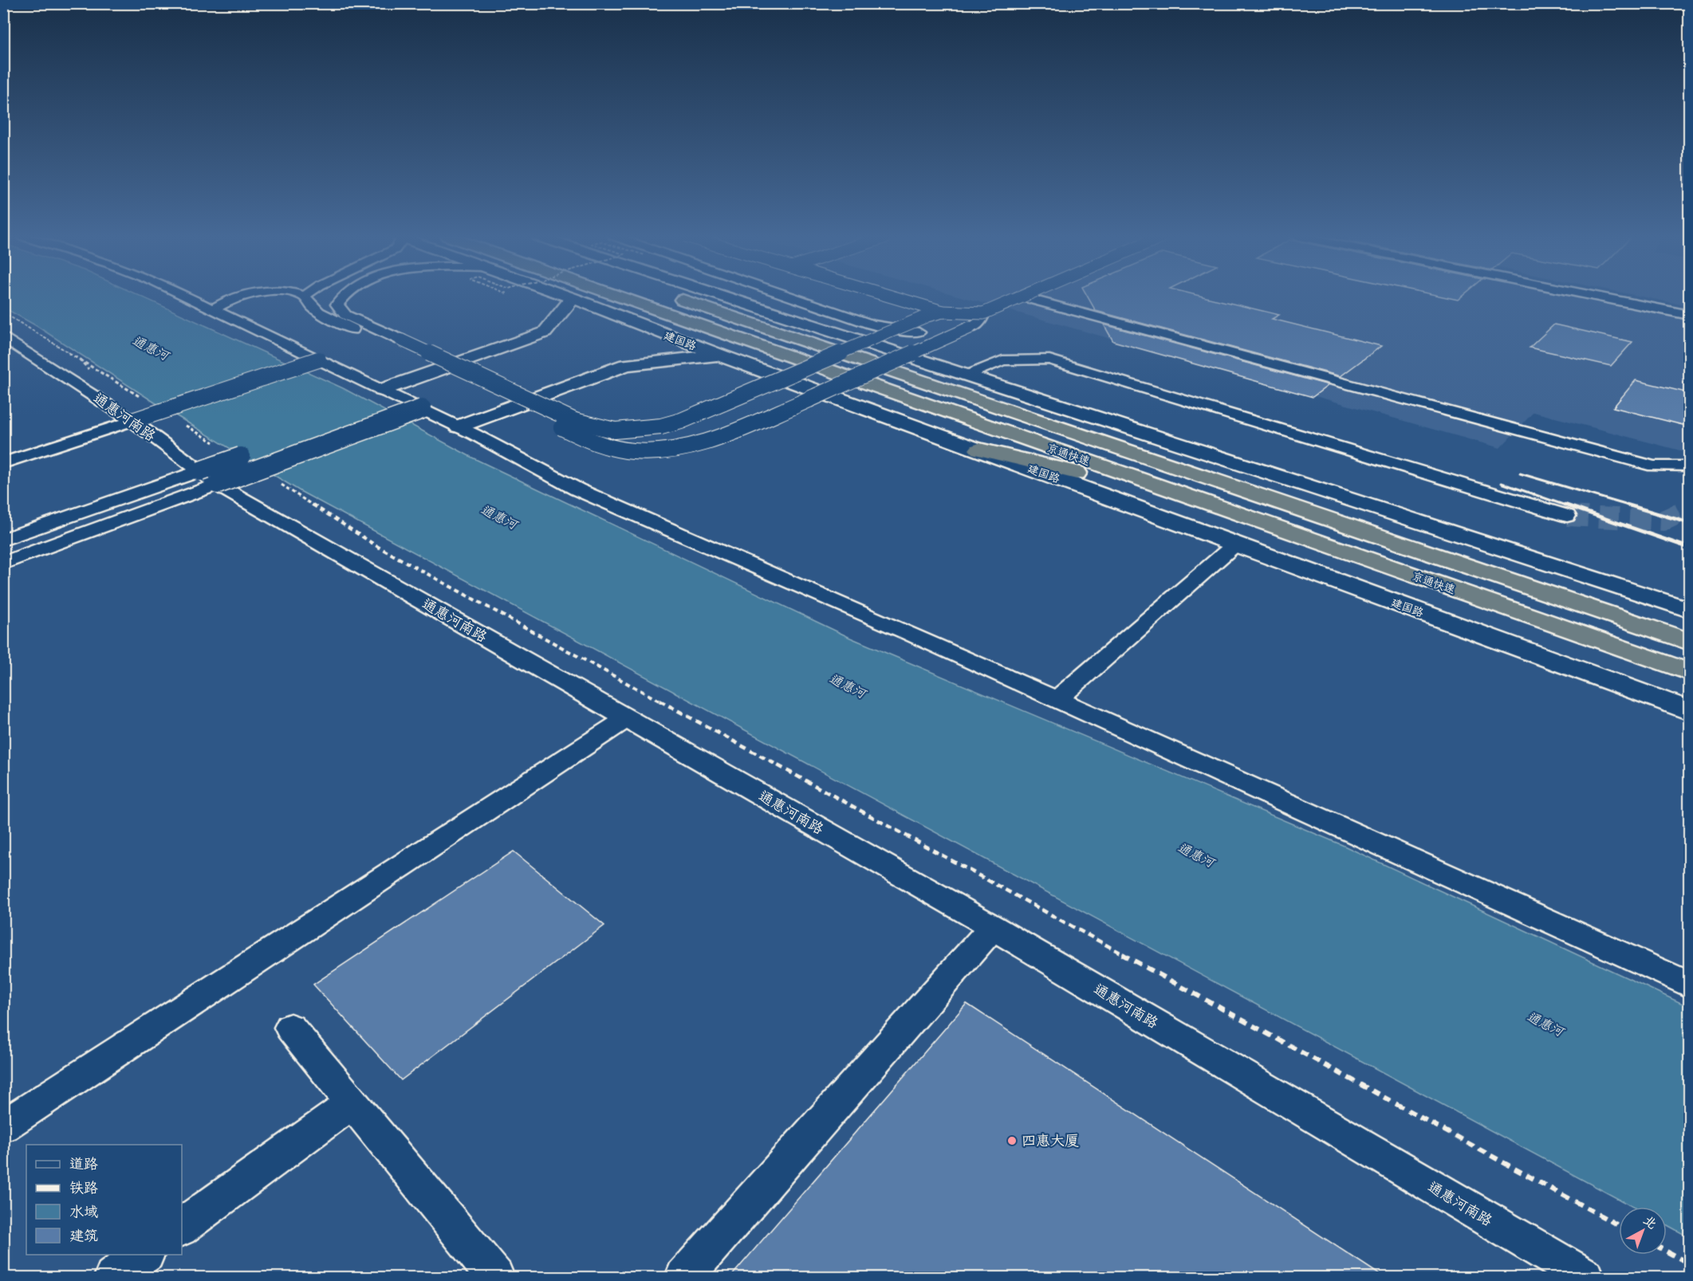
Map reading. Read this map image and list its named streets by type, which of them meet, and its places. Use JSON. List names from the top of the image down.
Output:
{
  "streets": {
    "highway": ["京通快速"],
    "main road": ["建国路"],
    "street": ["通惠河南路"]
  },
  "water": ["通惠河"],
  "places": ["四惠大厦"],
  "legend": [
    "道路",
    "铁路",
    "水域",
    "建筑"
  ],
  "north": "top right"
}
